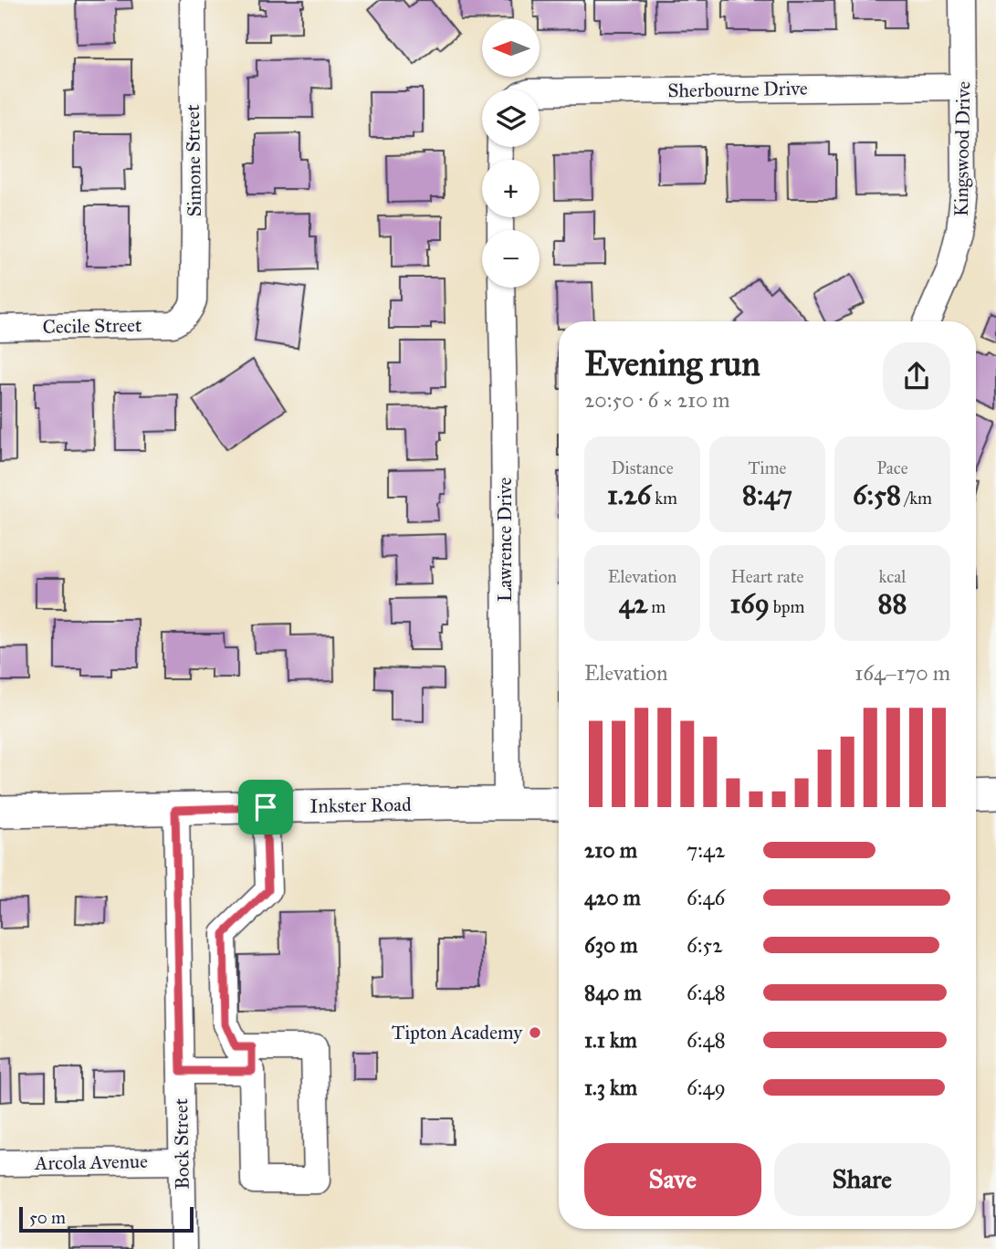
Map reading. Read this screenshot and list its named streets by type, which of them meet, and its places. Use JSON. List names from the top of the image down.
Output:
{
  "streets": {
    "main road": ["Inkster Road"],
    "street": [
      "Sherbourne Drive",
      "Kingswood Drive",
      "Simone Street",
      "Cecile Street",
      "Lawrence Drive",
      "Bock Street",
      "Arcola Avenue"
    ]
  },
  "crossings": [
    ["Sherbourne Drive", "Kingswood Drive"],
    ["Simone Street", "Cecile Street"],
    ["Lawrence Drive", "Inkster Road"],
    ["Inkster Road", "Bock Street"],
    ["Bock Street", "Arcola Avenue"]
  ],
  "places": ["Tipton Academy"],
  "scale_bar": "50 m",
  "north": "left",
  "page": {
    "map_buttons": ["+", "−"],
    "heading": ["Evening run", "20:50 · 6 × 210 m"],
    "stats": [
      ["Distance", "1.26 km"],
      ["Time", "8:47"],
      ["Pace", "6:58 /km"],
      ["Elevation", "42 m"],
      ["Heart rate", "169 bpm"],
      ["kcal", "88"]
    ],
    "chart": ["Elevation", "164–170 m"],
    "list": [
      {
        "name": "210 m",
        "note": "7:42"
      },
      {
        "name": "420 m",
        "note": "6:46"
      },
      {
        "name": "630 m",
        "note": "6:52"
      },
      {
        "name": "840 m",
        "note": "6:48"
      },
      {
        "name": "1.1 km",
        "note": "6:48"
      },
      {
        "name": "1.3 km",
        "note": "6:49"
      }
    ],
    "buttons": ["Save", "Share"],
    "scale": "50 m"
  }
}
